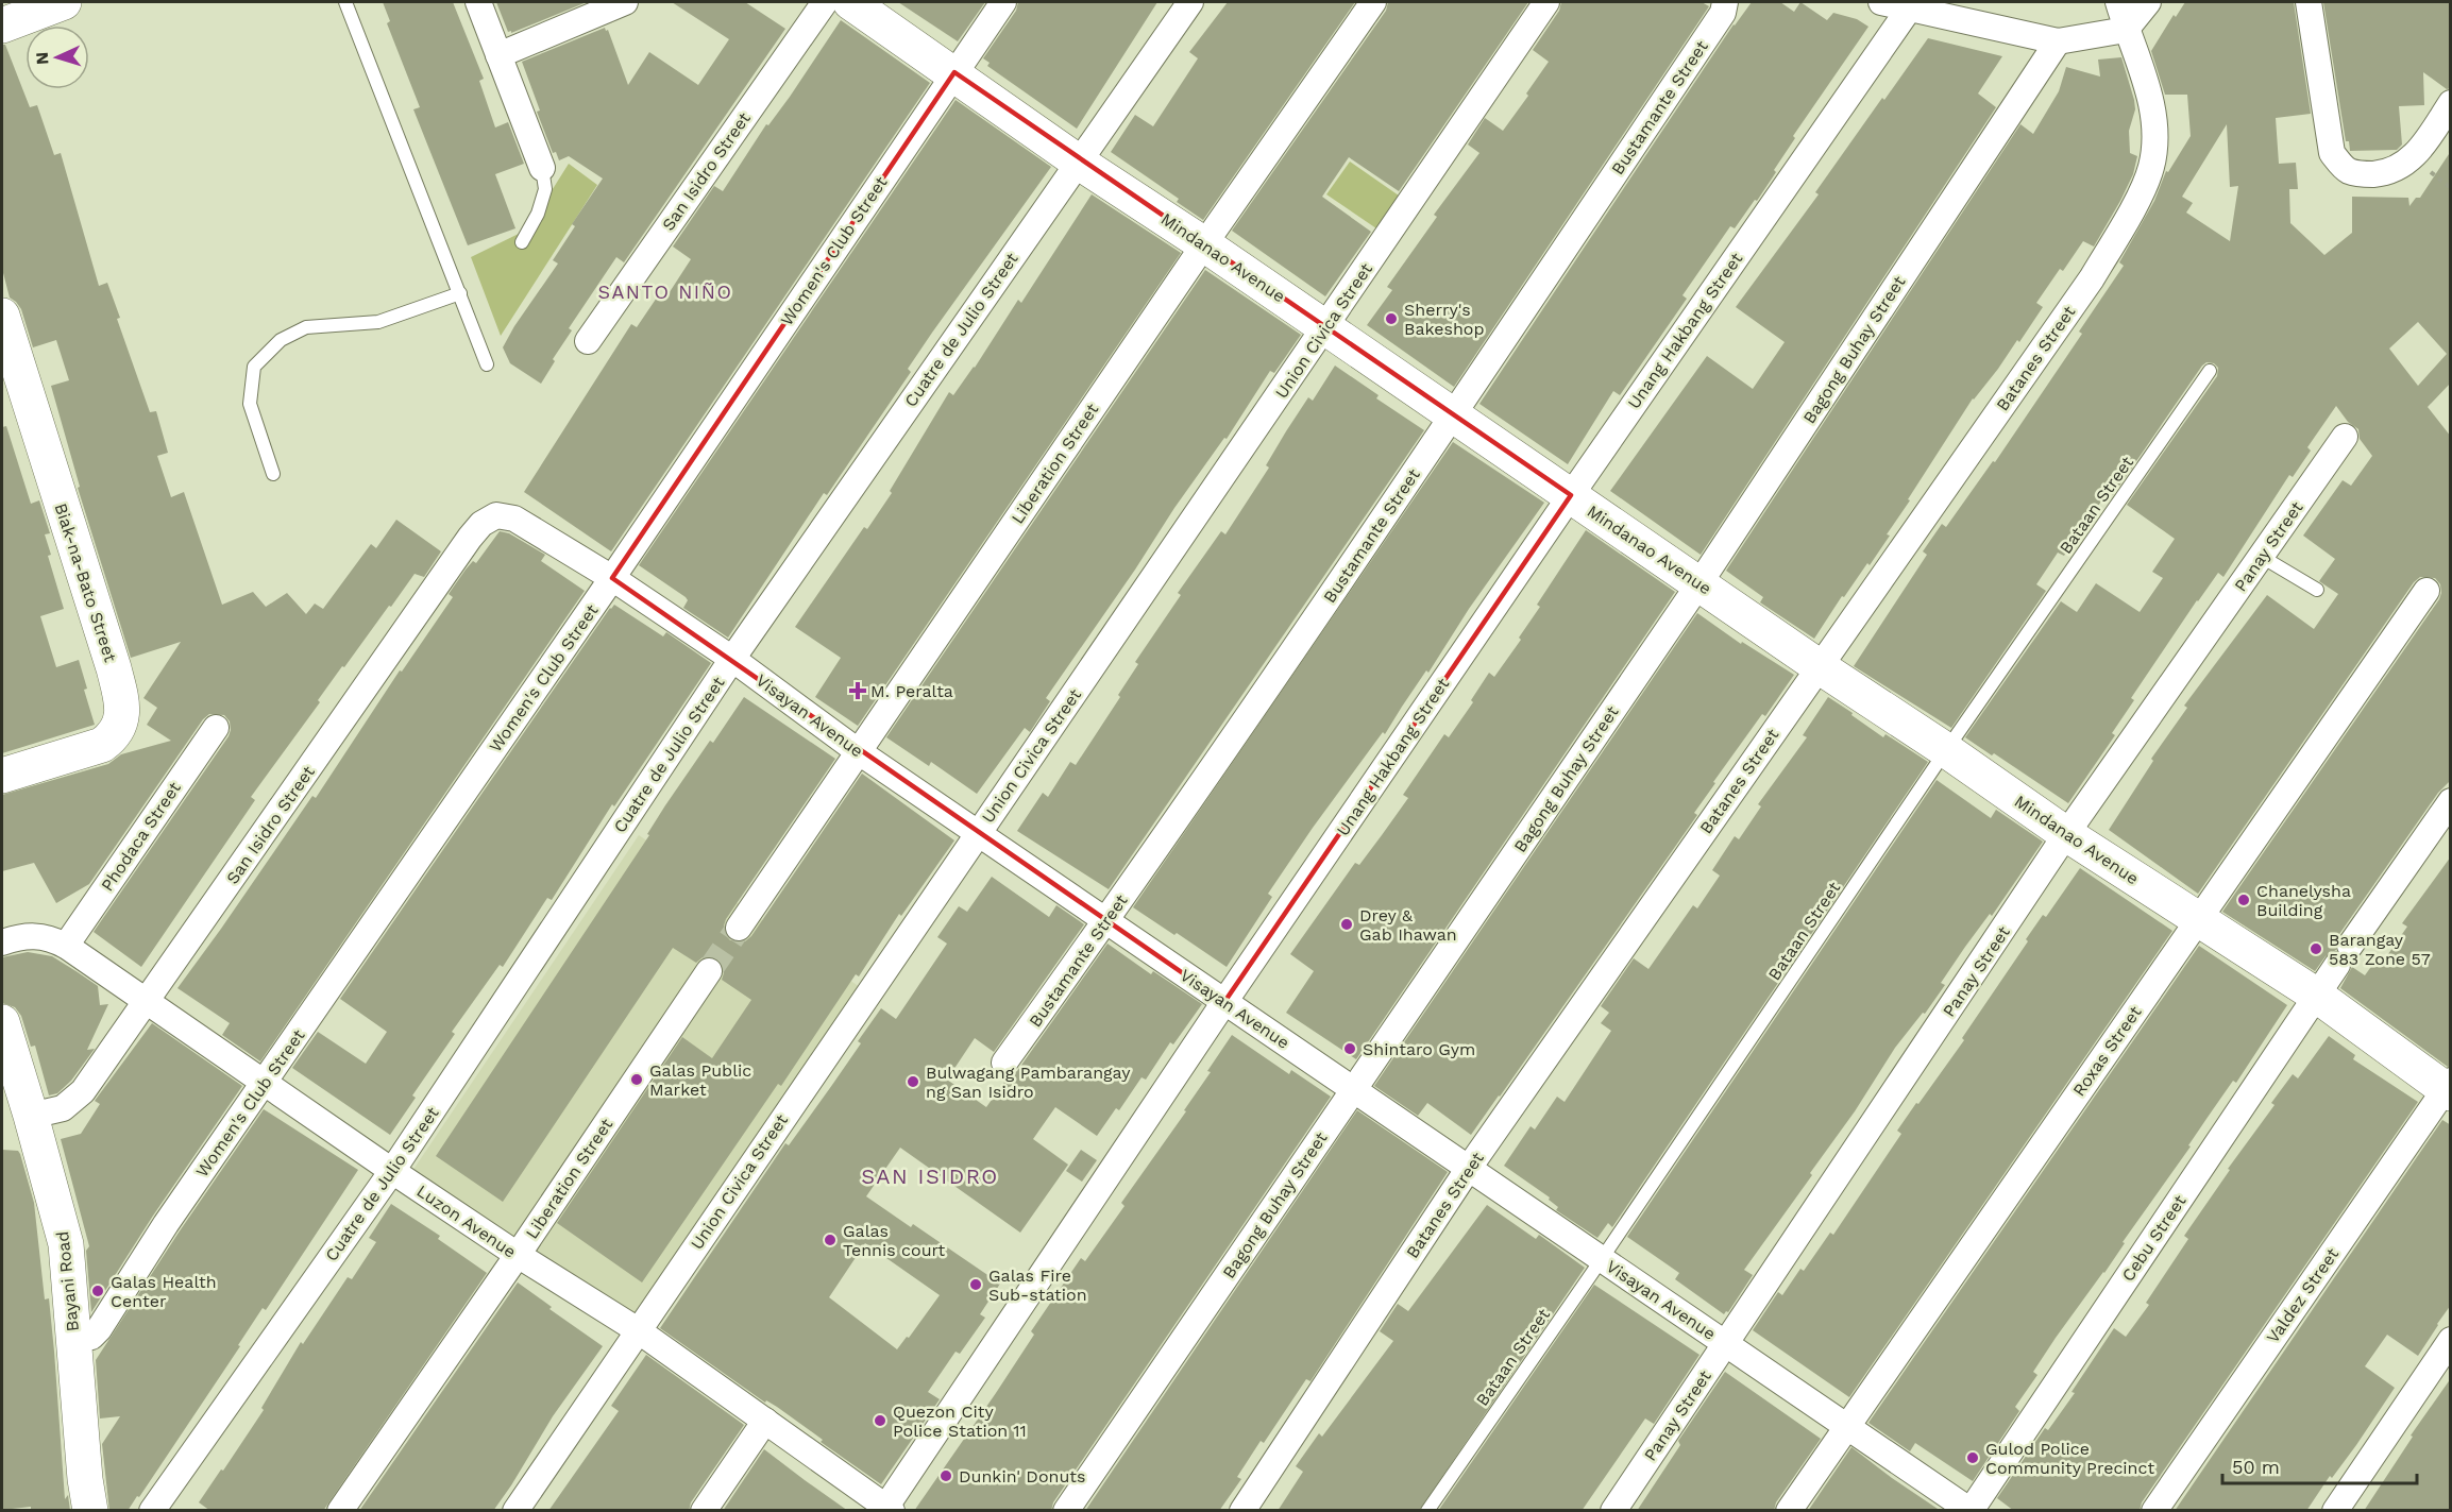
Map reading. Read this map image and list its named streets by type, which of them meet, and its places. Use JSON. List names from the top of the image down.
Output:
{
  "streets": {
    "street": [
      "Bustamante Street",
      "San Isidro Street",
      "Women's Club Street",
      "Mindanao Avenue",
      "Cuatre de Julio Street",
      "Union Civica Street",
      "Unang Hakbang Street",
      "Bagong Buhay Street",
      "Batanes Street",
      "Liberation Street",
      "Panay Street",
      "Biak-na-Bato Street",
      "Visayan Avenue",
      "Phodaca Street",
      "Roxas Street",
      "Luzon Avenue",
      "Cebu Street",
      "Bayani Road",
      "Valdez Street"
    ],
    "lane": ["Bataan Street"]
  },
  "crossings": [
    ["Bustamante Street", "Mindanao Avenue"],
    ["Bustamante Street", "Visayan Avenue"],
    ["San Isidro Street", "Visayan Avenue"],
    ["San Isidro Street", "Luzon Avenue"],
    ["San Isidro Street", "Bayani Road"],
    ["Women's Club Street", "Mindanao Avenue"],
    ["Women's Club Street", "Visayan Avenue"],
    ["Women's Club Street", "Luzon Avenue"],
    ["Women's Club Street", "Bayani Road"],
    ["Mindanao Avenue", "Cuatre de Julio Street"],
    ["Mindanao Avenue", "Union Civica Street"],
    ["Mindanao Avenue", "Unang Hakbang Street"],
    ["Mindanao Avenue", "Bagong Buhay Street"],
    ["Mindanao Avenue", "Batanes Street"],
    ["Mindanao Avenue", "Liberation Street"],
    ["Mindanao Avenue", "Bataan Street"],
    ["Mindanao Avenue", "Panay Street"],
    ["Mindanao Avenue", "Roxas Street"],
    ["Mindanao Avenue", "Cebu Street"],
    ["Mindanao Avenue", "Valdez Street"],
    ["Cuatre de Julio Street", "Visayan Avenue"],
    ["Cuatre de Julio Street", "Luzon Avenue"],
    ["Union Civica Street", "Visayan Avenue"],
    ["Union Civica Street", "Luzon Avenue"],
    ["Unang Hakbang Street", "Visayan Avenue"],
    ["Unang Hakbang Street", "Luzon Avenue"],
    ["Bagong Buhay Street", "Visayan Avenue"],
    ["Batanes Street", "Visayan Avenue"],
    ["Liberation Street", "Visayan Avenue"],
    ["Liberation Street", "Luzon Avenue"],
    ["Bataan Street", "Visayan Avenue"],
    ["Panay Street", "Visayan Avenue"],
    ["Visayan Avenue", "Roxas Street"],
    ["Visayan Avenue", "Cebu Street"],
    ["Phodaca Street", "Luzon Avenue"]
  ],
  "districts": ["SANTO NIÑO", "SAN ISIDRO"],
  "places": {
    "other": [
      "Sherry's Bakeshop",
      "Chanelysha Building",
      "Drey & Gab Ihawan",
      "Barangay 583 Zone 57",
      "Shintaro Gym",
      "Galas Public Market",
      "Bulwagang Pambarangay ng San Isidro",
      "Galas Tennis court",
      "Galas Fire Sub-station",
      "Galas Health Center",
      "Quezon City Police Station 11",
      "Gulod Police Community Precinct",
      "Dunkin' Donuts"
    ],
    "health": ["M. Peralta"]
  },
  "scale_bar": "50 m",
  "north": "left"
}
